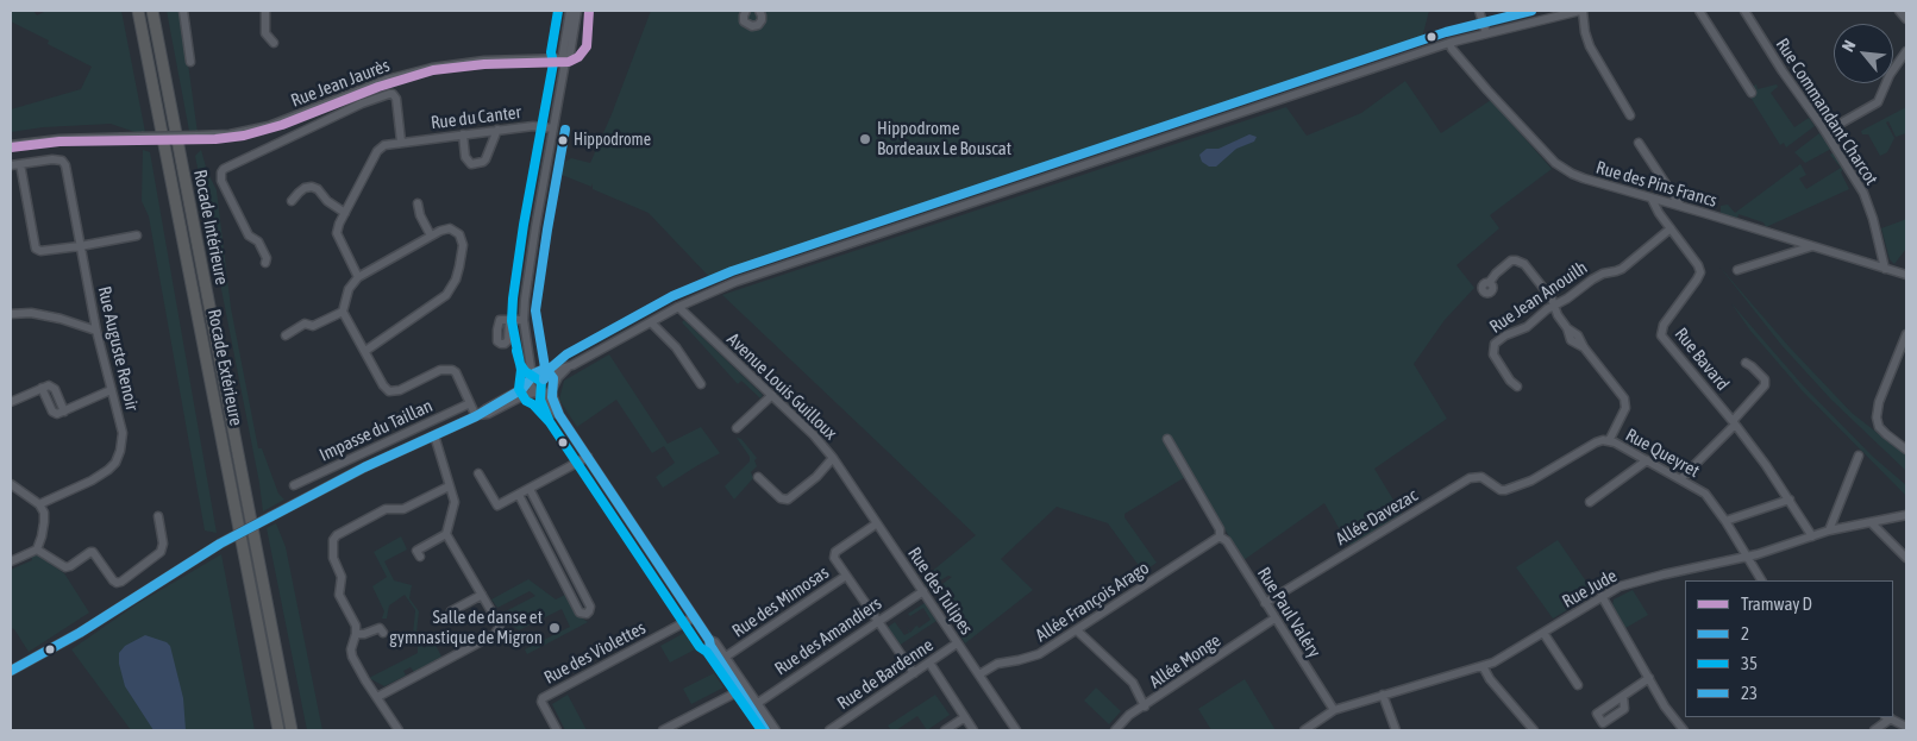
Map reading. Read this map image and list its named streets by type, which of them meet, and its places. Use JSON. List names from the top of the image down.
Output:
{
  "streets": {
    "highway": ["Rocade Intérieure", "Rocade Extérieure"],
    "street": [
      "Rue Jean Jaurès",
      "Rue Commandant Charcot",
      "Rue du Canter",
      "Rue des Pins Francs",
      "Rue Jean Anouilh",
      "Rue Auguste Renoir",
      "Rue Bavard",
      "Avenue Louis Guilloux",
      "Impasse du Taillan",
      "Rue Queyret",
      "Allée Davezac",
      "Rue Jude",
      "Rue des Tulipes",
      "Rue des Mimosas",
      "Allée François Arago",
      "Rue Paul Valéry",
      "Rue des Amandiers",
      "Rue des Violettes",
      "Allée Monge",
      "Rue de Bardenne"
    ]
  },
  "crossings": [
    ["Rue Commandant Charcot", "Rue des Pins Francs"],
    ["Rue des Pins Francs", "Rue Bavard"],
    ["Rue Jean Anouilh", "Rue Bavard"],
    ["Rue Bavard", "Rue Jude"],
    ["Avenue Louis Guilloux", "Rue des Tulipes"],
    ["Avenue Louis Guilloux", "Rue des Mimosas"],
    ["Rue Queyret", "Allée Davezac"],
    ["Rue Queyret", "Rue Jude"],
    ["Allée Davezac", "Rue Paul Valéry"],
    ["Rue Jude", "Rue Paul Valéry"],
    ["Rue des Tulipes", "Rue des Mimosas"],
    ["Rue des Tulipes", "Allée François Arago"],
    ["Rue des Tulipes", "Rue des Amandiers"],
    ["Rue des Tulipes", "Rue de Bardenne"],
    ["Allée François Arago", "Rue Paul Valéry"],
    ["Rue Paul Valéry", "Allée Monge"]
  ],
  "places": ["Hippodrome Bordeaux Le Bouscat", "Hippodrome", "Salle de danse et gymnastique de Migron"],
  "lines": [
    "tram line D",
    "transit line 35",
    "transit line 23",
    "transit line 2"
  ],
  "legend": [
    "Tramway D",
    "2",
    "35",
    "23"
  ],
  "north": "top left"
}
